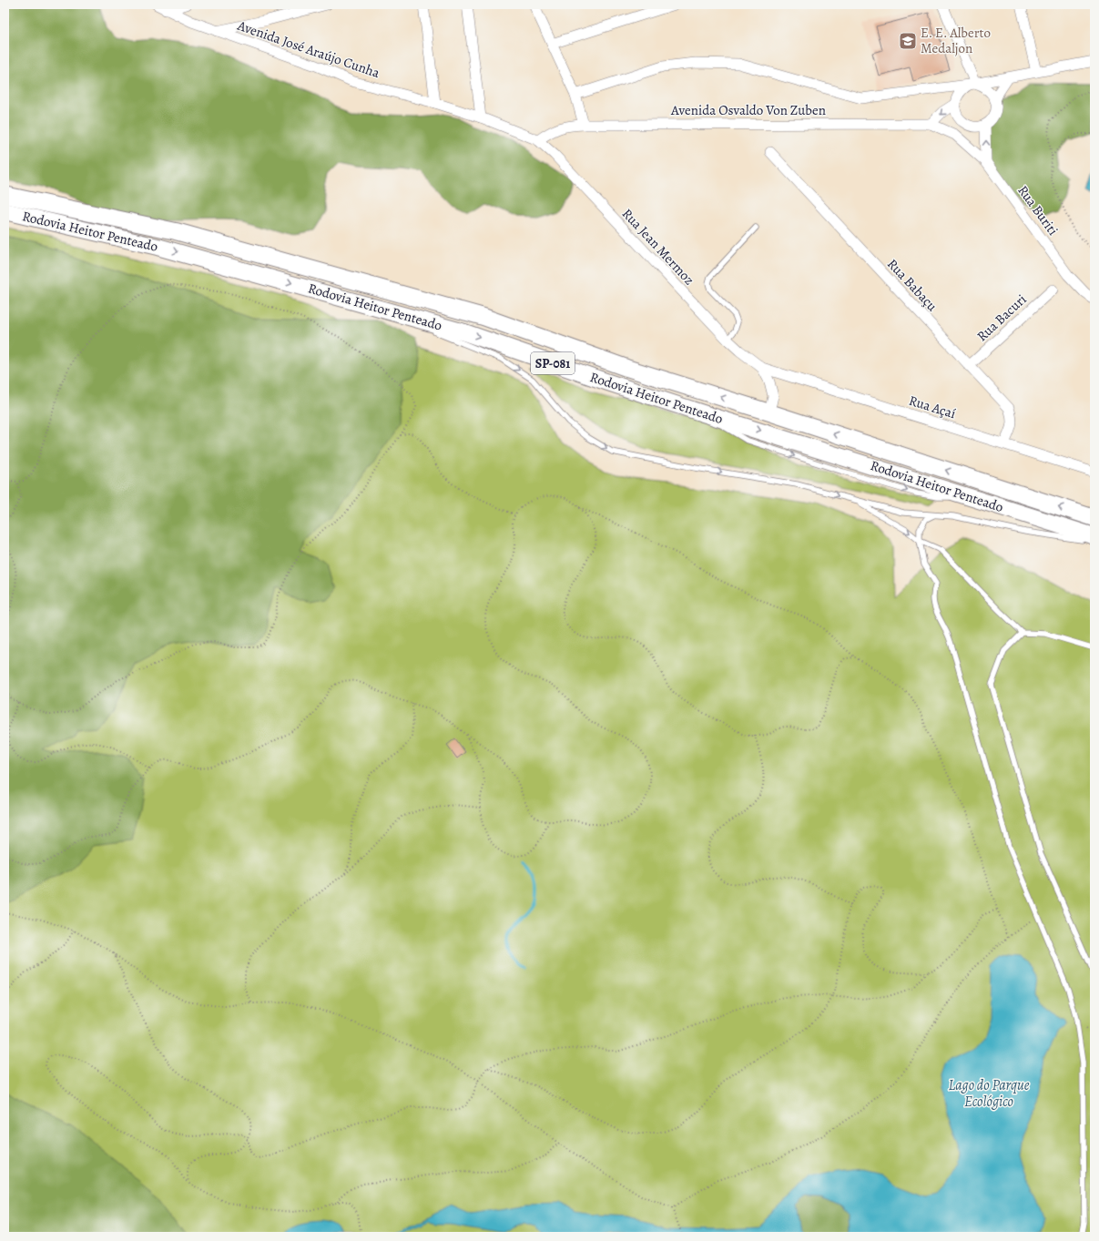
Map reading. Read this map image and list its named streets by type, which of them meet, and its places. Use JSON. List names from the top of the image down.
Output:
{
  "streets": {
    "main road": ["Rodovia Heitor Penteado", "SP-081"],
    "street": [
      "Avenida José Araújo Cunha",
      "Avenida Osvaldo Von Zuben",
      "Rua Buriti",
      "Rua Jean Mermoz",
      "Rua Babaçu",
      "Rua Bacuri",
      "Rua Açaí"
    ]
  },
  "crossings": [
    ["Avenida José Araújo Cunha", "Avenida Osvaldo Von Zuben"],
    ["Avenida José Araújo Cunha", "Rua Jean Mermoz"],
    ["Avenida Osvaldo Von Zuben", "Rua Buriti"],
    ["Avenida Osvaldo Von Zuben", "Rua Jean Mermoz"],
    ["Rua Jean Mermoz", "Rua Açaí"],
    ["Rua Babaçu", "Rua Bacuri"],
    ["Rua Babaçu", "Rua Açaí"]
  ],
  "water": ["Lago do Parque Ecológico"],
  "places": {
    "school or university": ["E. E. Alberto Medaljon"]
  }
}
